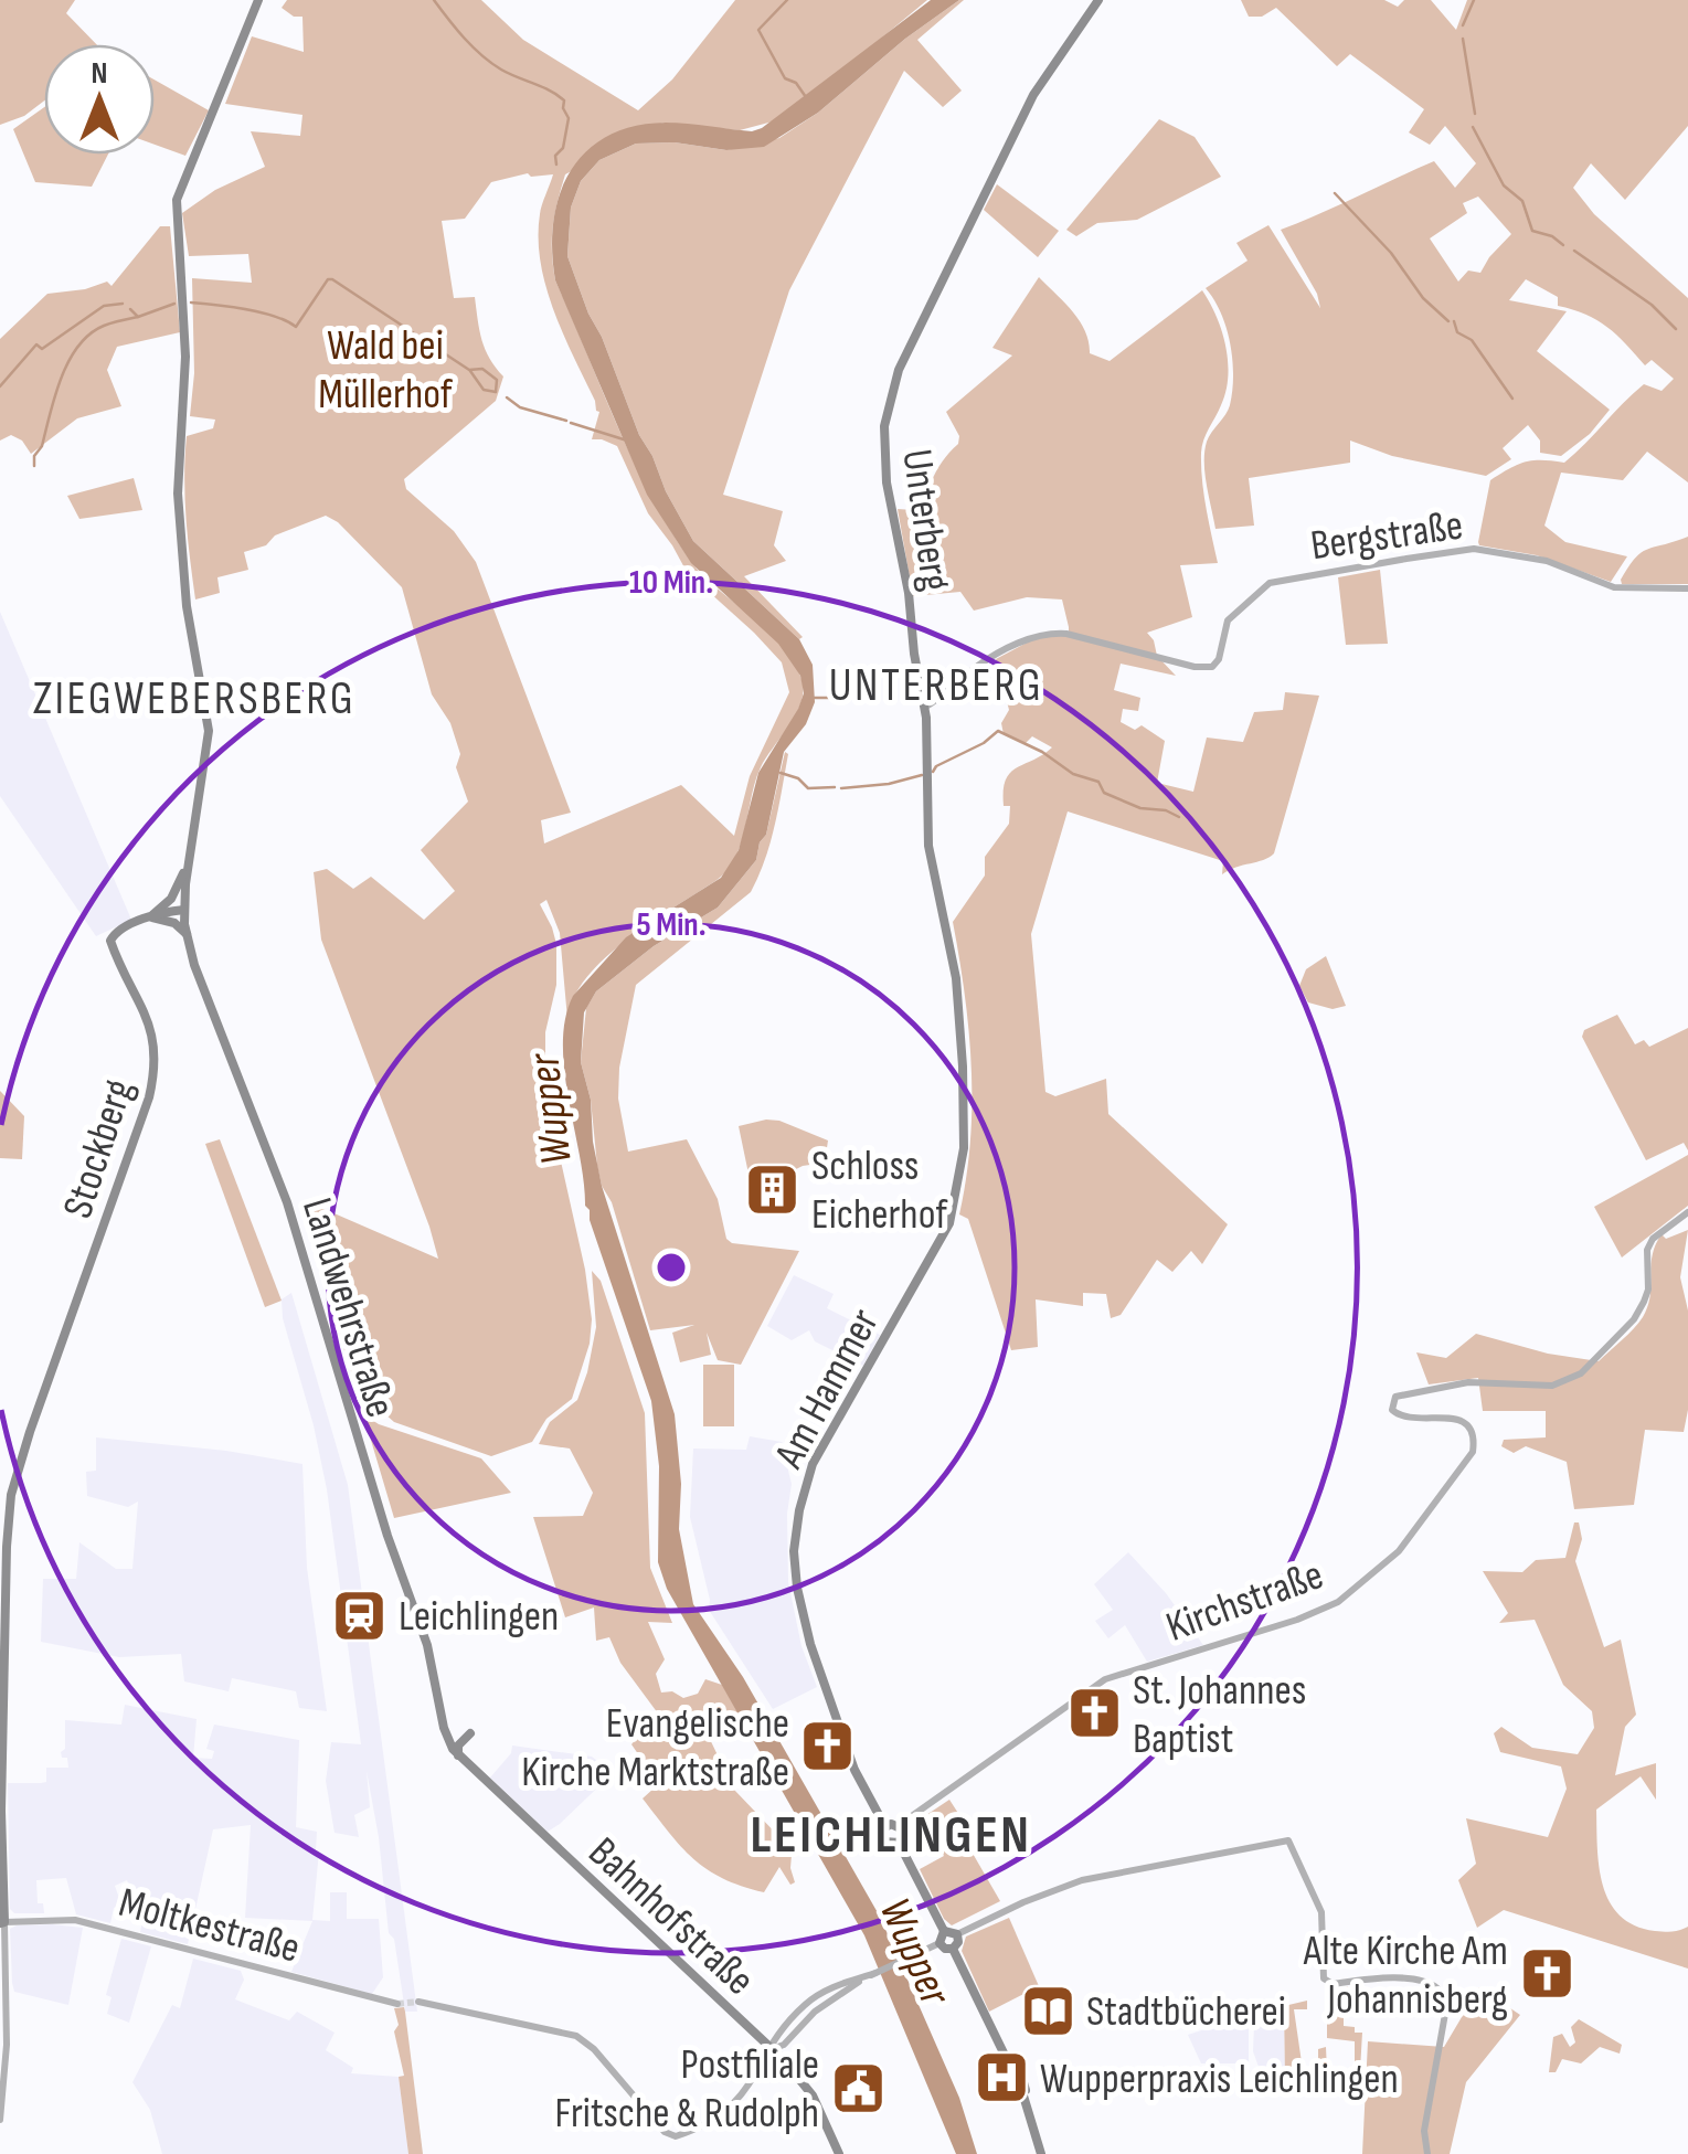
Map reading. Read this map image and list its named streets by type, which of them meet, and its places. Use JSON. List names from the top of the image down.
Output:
{
  "streets": {
    "main road": [
      "Unterberg",
      "Stockberg",
      "Landwehrstraße",
      "Am Hammer",
      "Bahnhofstraße"
    ],
    "street": ["Bergstraße", "Kirchstraße", "Moltkestraße"]
  },
  "crossings": [
    ["Unterberg", "Bergstraße"],
    ["Unterberg", "Am Hammer"],
    ["Stockberg", "Landwehrstraße"],
    ["Stockberg", "Moltkestraße"],
    ["Landwehrstraße", "Bahnhofstraße"],
    ["Am Hammer", "Kirchstraße"]
  ],
  "districts": ["UNTERBERG", "ZIEGWEBERSBERG", "LEICHLINGEN"],
  "water": ["Wupper"],
  "parks": ["Wald bei Müllerhof"],
  "places": {
    "building": ["Schloss Eicherhof"],
    "station": ["Leichlingen"],
    "church": ["St. Johannes Baptist", "Evangelische Kirche Marktstraße", "Alte Kirche Am Johannisberg"],
    "library": ["Stadtbücherei"],
    "hospital": ["Wupperpraxis Leichlingen"],
    "public building": ["Postfiliale Fritsche & Rudolph"]
  },
  "north": "top",
  "rings": ["10 Min.", "5 Min."]
}
